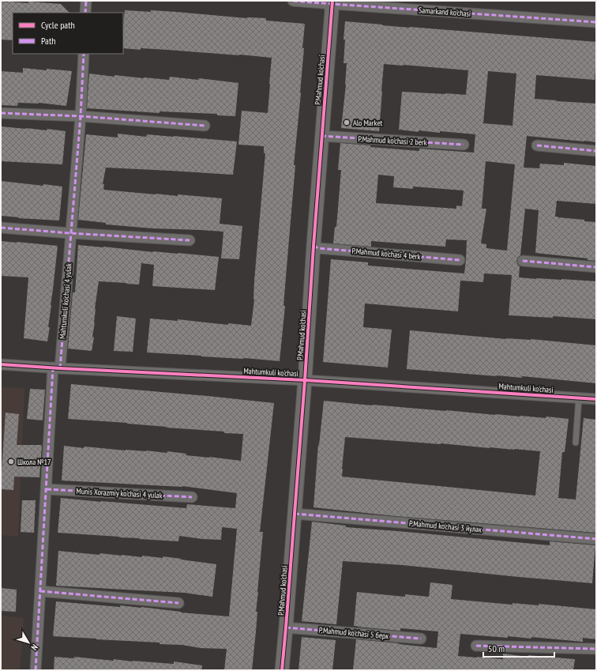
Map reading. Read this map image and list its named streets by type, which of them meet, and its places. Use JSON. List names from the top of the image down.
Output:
{
  "streets": {
    "street": [
      "Samarkand ko'chasi",
      "P.Mahmud ko'chasi",
      "P.Mahmud ko'chasi 2 berk",
      "P.Mahmud ko'chasi 4 berk",
      "Mahtumkuli ko'chasi 4 yulak",
      "Mahtumkuli ko'chasi",
      "Munis Xorazmiy ko'chasi 4 yulak",
      "P.Mahmud ko'chasi 3 йулак",
      "P.Mahmud ko'chasi 5 берк"
    ]
  },
  "crossings": [
    ["Samarkand ko'chasi", "P.Mahmud ko'chasi"],
    ["P.Mahmud ko'chasi", "P.Mahmud ko'chasi 2 berk"],
    ["P.Mahmud ko'chasi", "P.Mahmud ko'chasi 4 berk"],
    ["P.Mahmud ko'chasi", "Mahtumkuli ko'chasi"],
    ["P.Mahmud ko'chasi", "P.Mahmud ko'chasi 3 йулак"],
    ["P.Mahmud ko'chasi", "P.Mahmud ko'chasi 5 берк"],
    ["Mahtumkuli ko'chasi 4 yulak", "Mahtumkuli ko'chasi"]
  ],
  "places": ["Alo Market", "Школа №17"],
  "legend": ["Cycle path", "Path"],
  "scale_bar": "50 m",
  "north": "bottom right"
}
